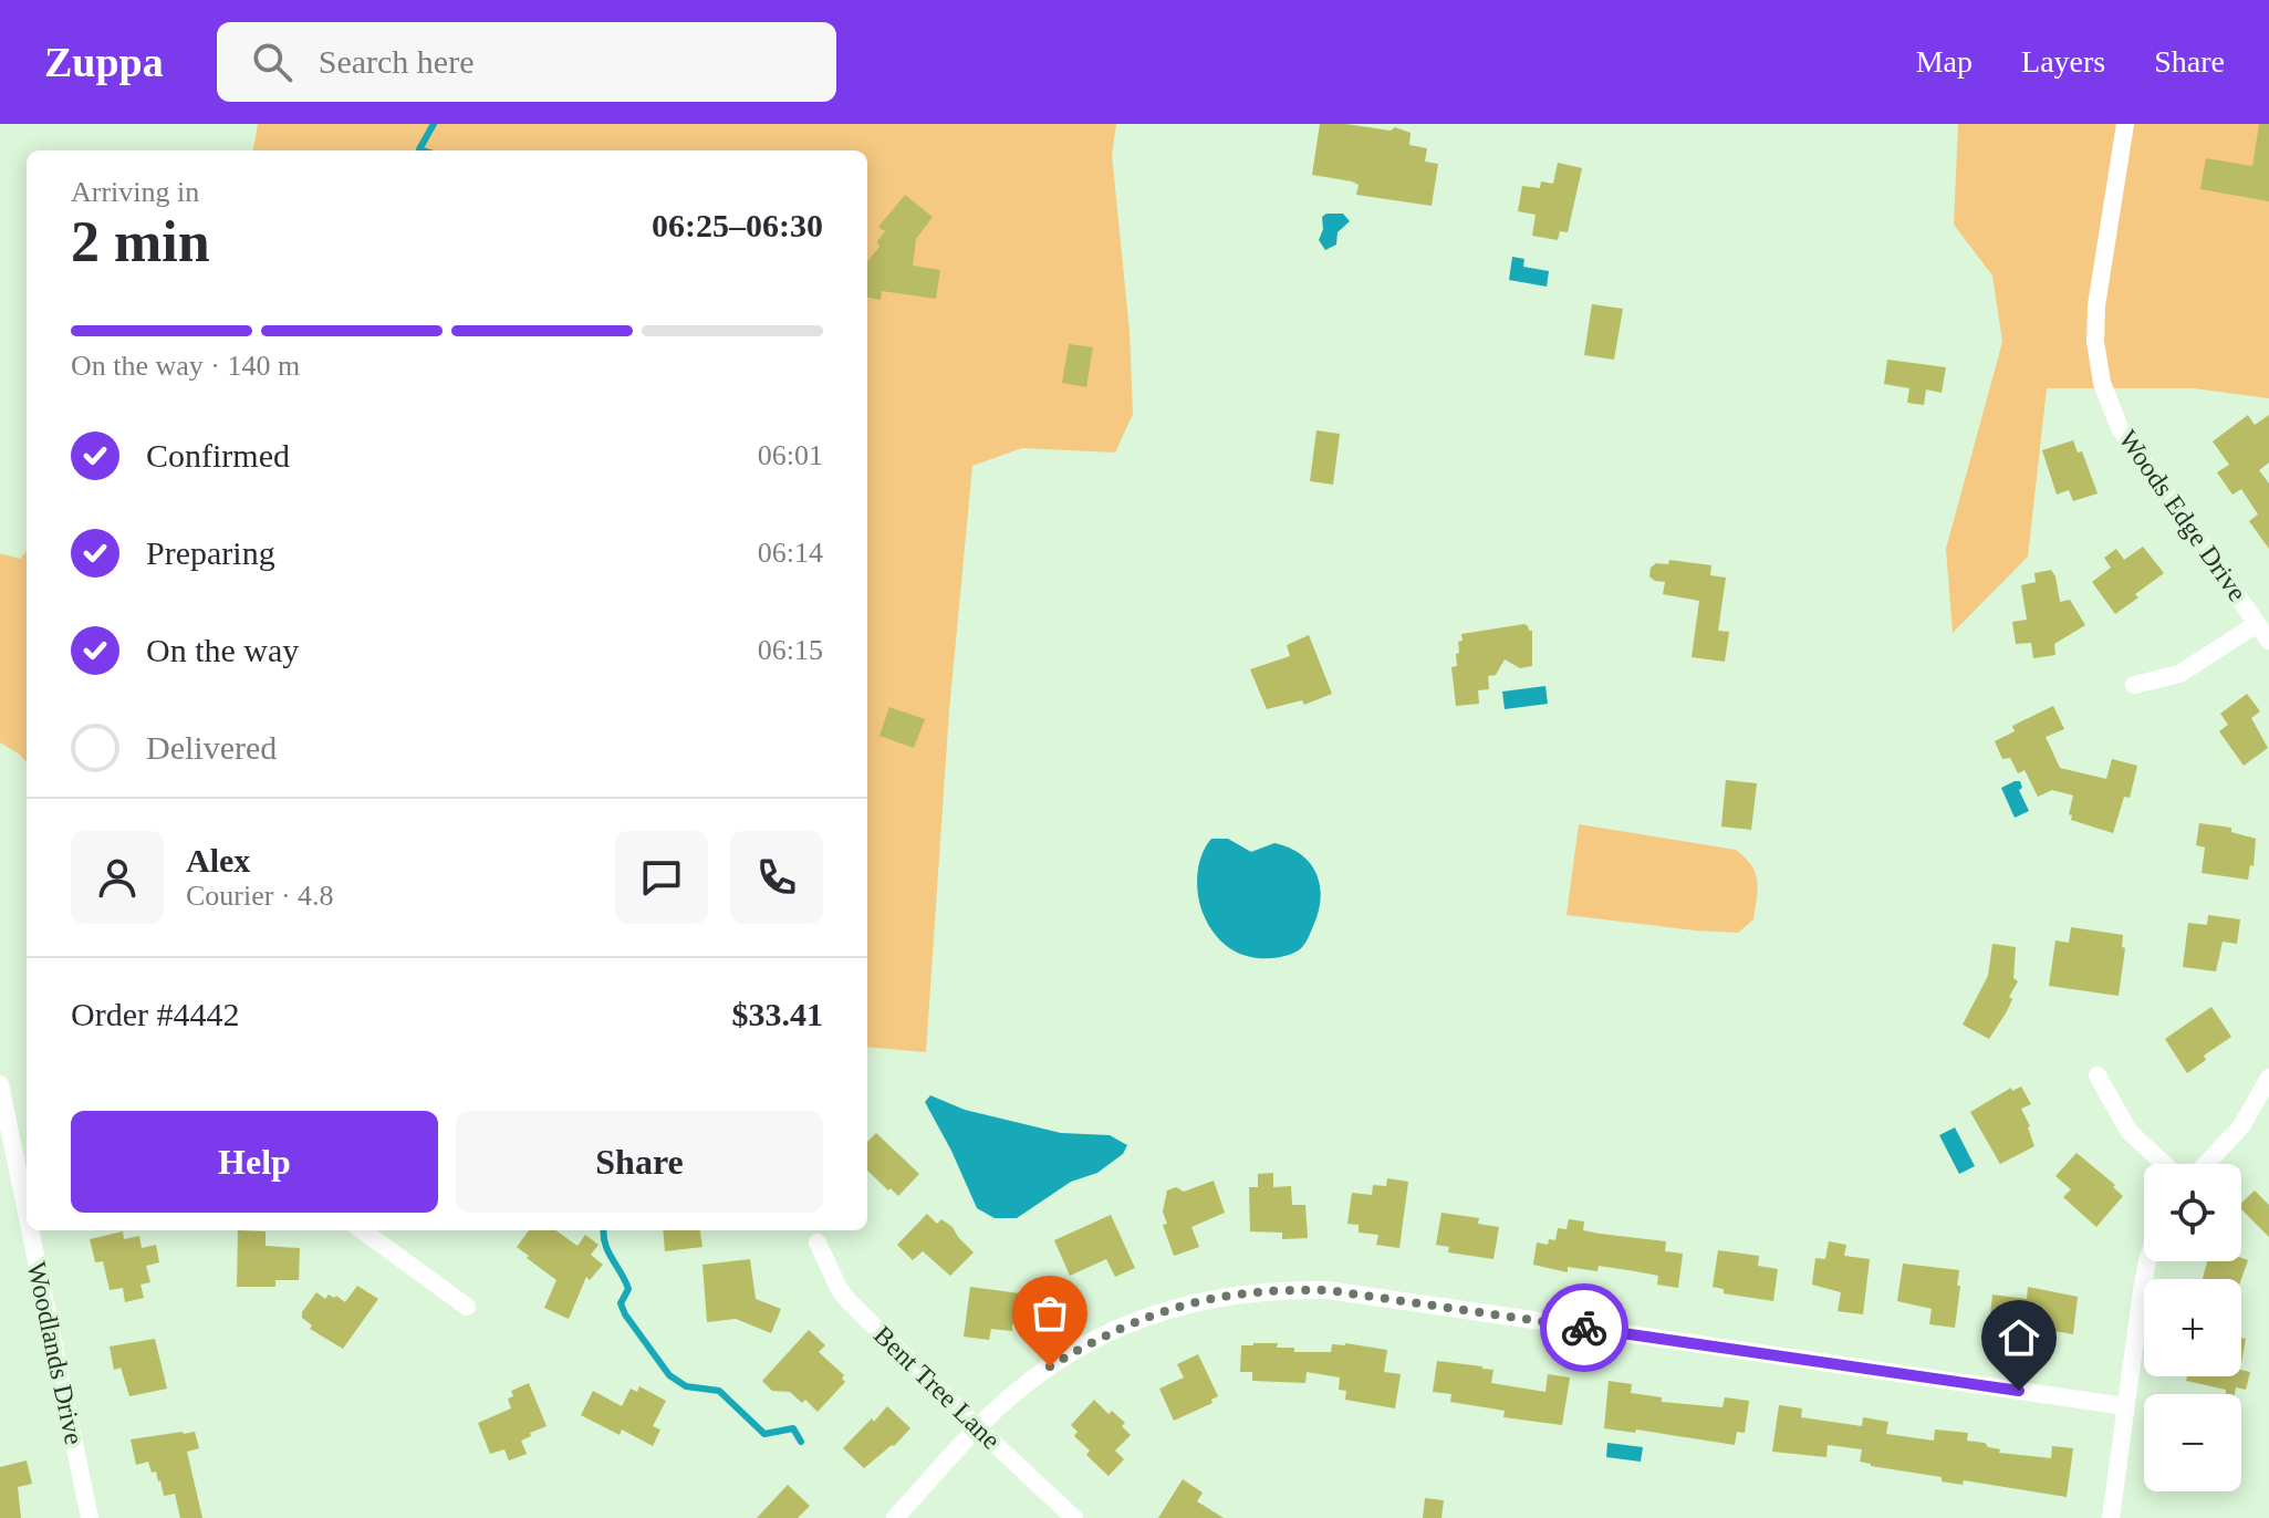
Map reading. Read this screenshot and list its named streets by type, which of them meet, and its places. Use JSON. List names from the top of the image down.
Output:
{
  "streets": {
    "street": ["Woods Edge Drive", "Woodlands Drive", "Bent Tree Lane"]
  },
  "page": {
    "header": "Zuppa",
    "search": "Search here",
    "nav": ["Map", "Layers", "Share"],
    "heading": ["2 min", "Arriving in", "06:25–06:30"],
    "panel": [
      "Alex",
      "Courier · 4.8",
      "Order #4442",
      "$33.41"
    ],
    "bar": "On the way · 140 m",
    "list": [
      ["Confirmed", "06:01"],
      ["Preparing", "06:14"],
      ["On the way", "06:15"],
      "Delivered"
    ],
    "buttons": ["Help", "Share"],
    "map_buttons": ["+", "−"]
  }
}
